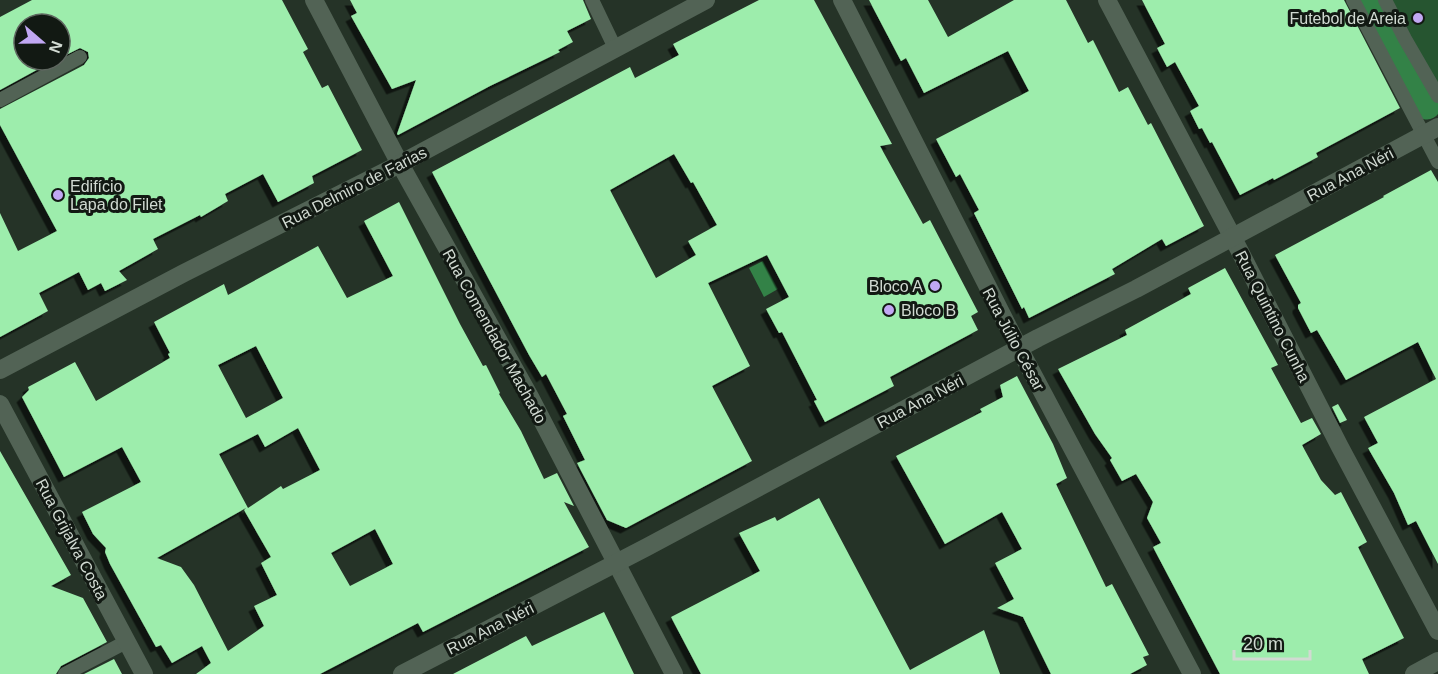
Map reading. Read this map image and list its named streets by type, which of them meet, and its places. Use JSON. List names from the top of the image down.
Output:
{
  "streets": {
    "street": [
      "Rua Ana Néri",
      "Rua Delmiro de Farias",
      "Rua Quintino Cunha",
      "Rua Comendador Machado",
      "Rua Júlio César",
      "Rua Grijalva Costa"
    ]
  },
  "crossings": [
    ["Rua Ana Néri", "Rua Quintino Cunha"],
    ["Rua Ana Néri", "Rua Comendador Machado"],
    ["Rua Ana Néri", "Rua Júlio César"],
    ["Rua Delmiro de Farias", "Rua Comendador Machado"]
  ],
  "places": [
    "Futebol de Areia",
    "Edifício Lapa do Filet",
    "Bloco A",
    "Bloco B"
  ],
  "scale_bar": "20 m",
  "north": "right"
}
